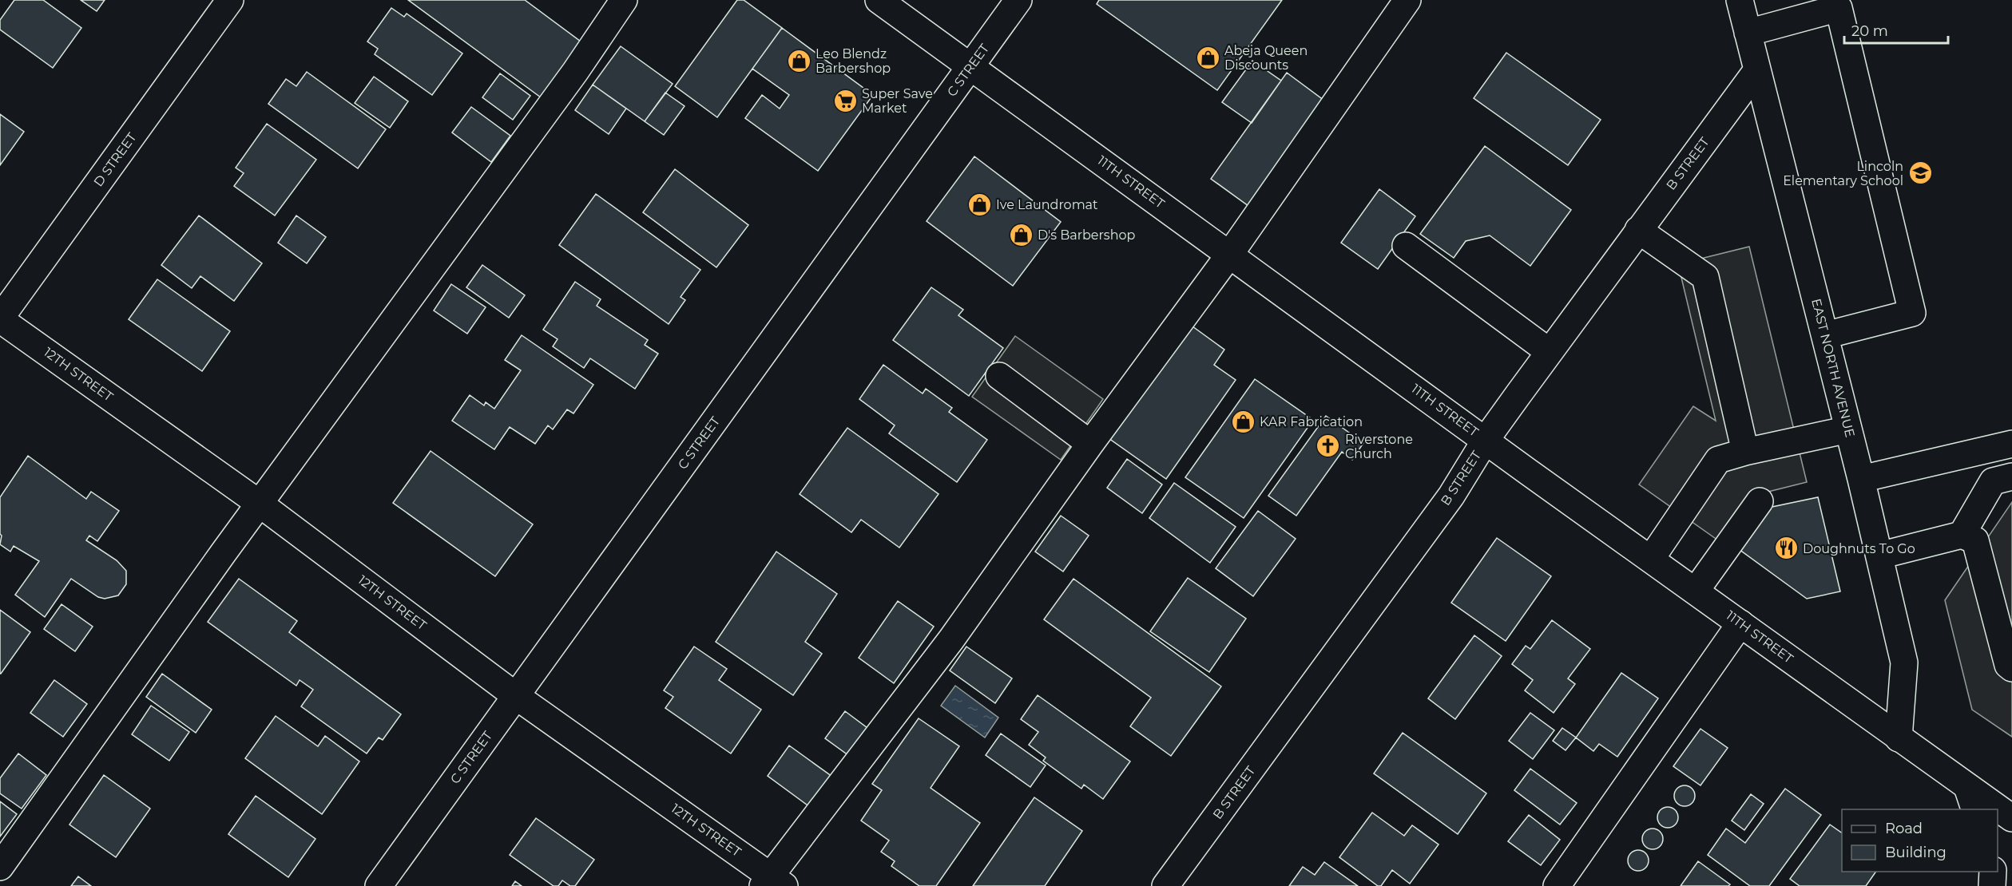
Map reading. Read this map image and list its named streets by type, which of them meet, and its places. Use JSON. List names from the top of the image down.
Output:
{
  "streets": {
    "street": [
      "C STREET",
      "D STREET",
      "B STREET",
      "11TH STREET",
      "EAST NORTH AVENUE",
      "12TH STREET"
    ]
  },
  "crossings": [
    ["C STREET", "11TH STREET"],
    ["C STREET", "12TH STREET"],
    ["D STREET", "12TH STREET"],
    ["B STREET", "11TH STREET"],
    ["B STREET", "EAST NORTH AVENUE"],
    ["11TH STREET", "EAST NORTH AVENUE"]
  ],
  "places": {
    "shop": [
      "Abeja Queen Discounts",
      "Leo Blendz Barbershop",
      "Ive Laundromat",
      "D's Barbershop",
      "KAR Fabrication"
    ],
    "supermarket": ["Super Save Market"],
    "school or university": ["Lincoln Elementary School"],
    "church": ["Riverstone Church"],
    "restaurant": ["Doughnuts To Go"]
  },
  "legend": ["Road", "Building"],
  "scale_bar": "20 m"
}
